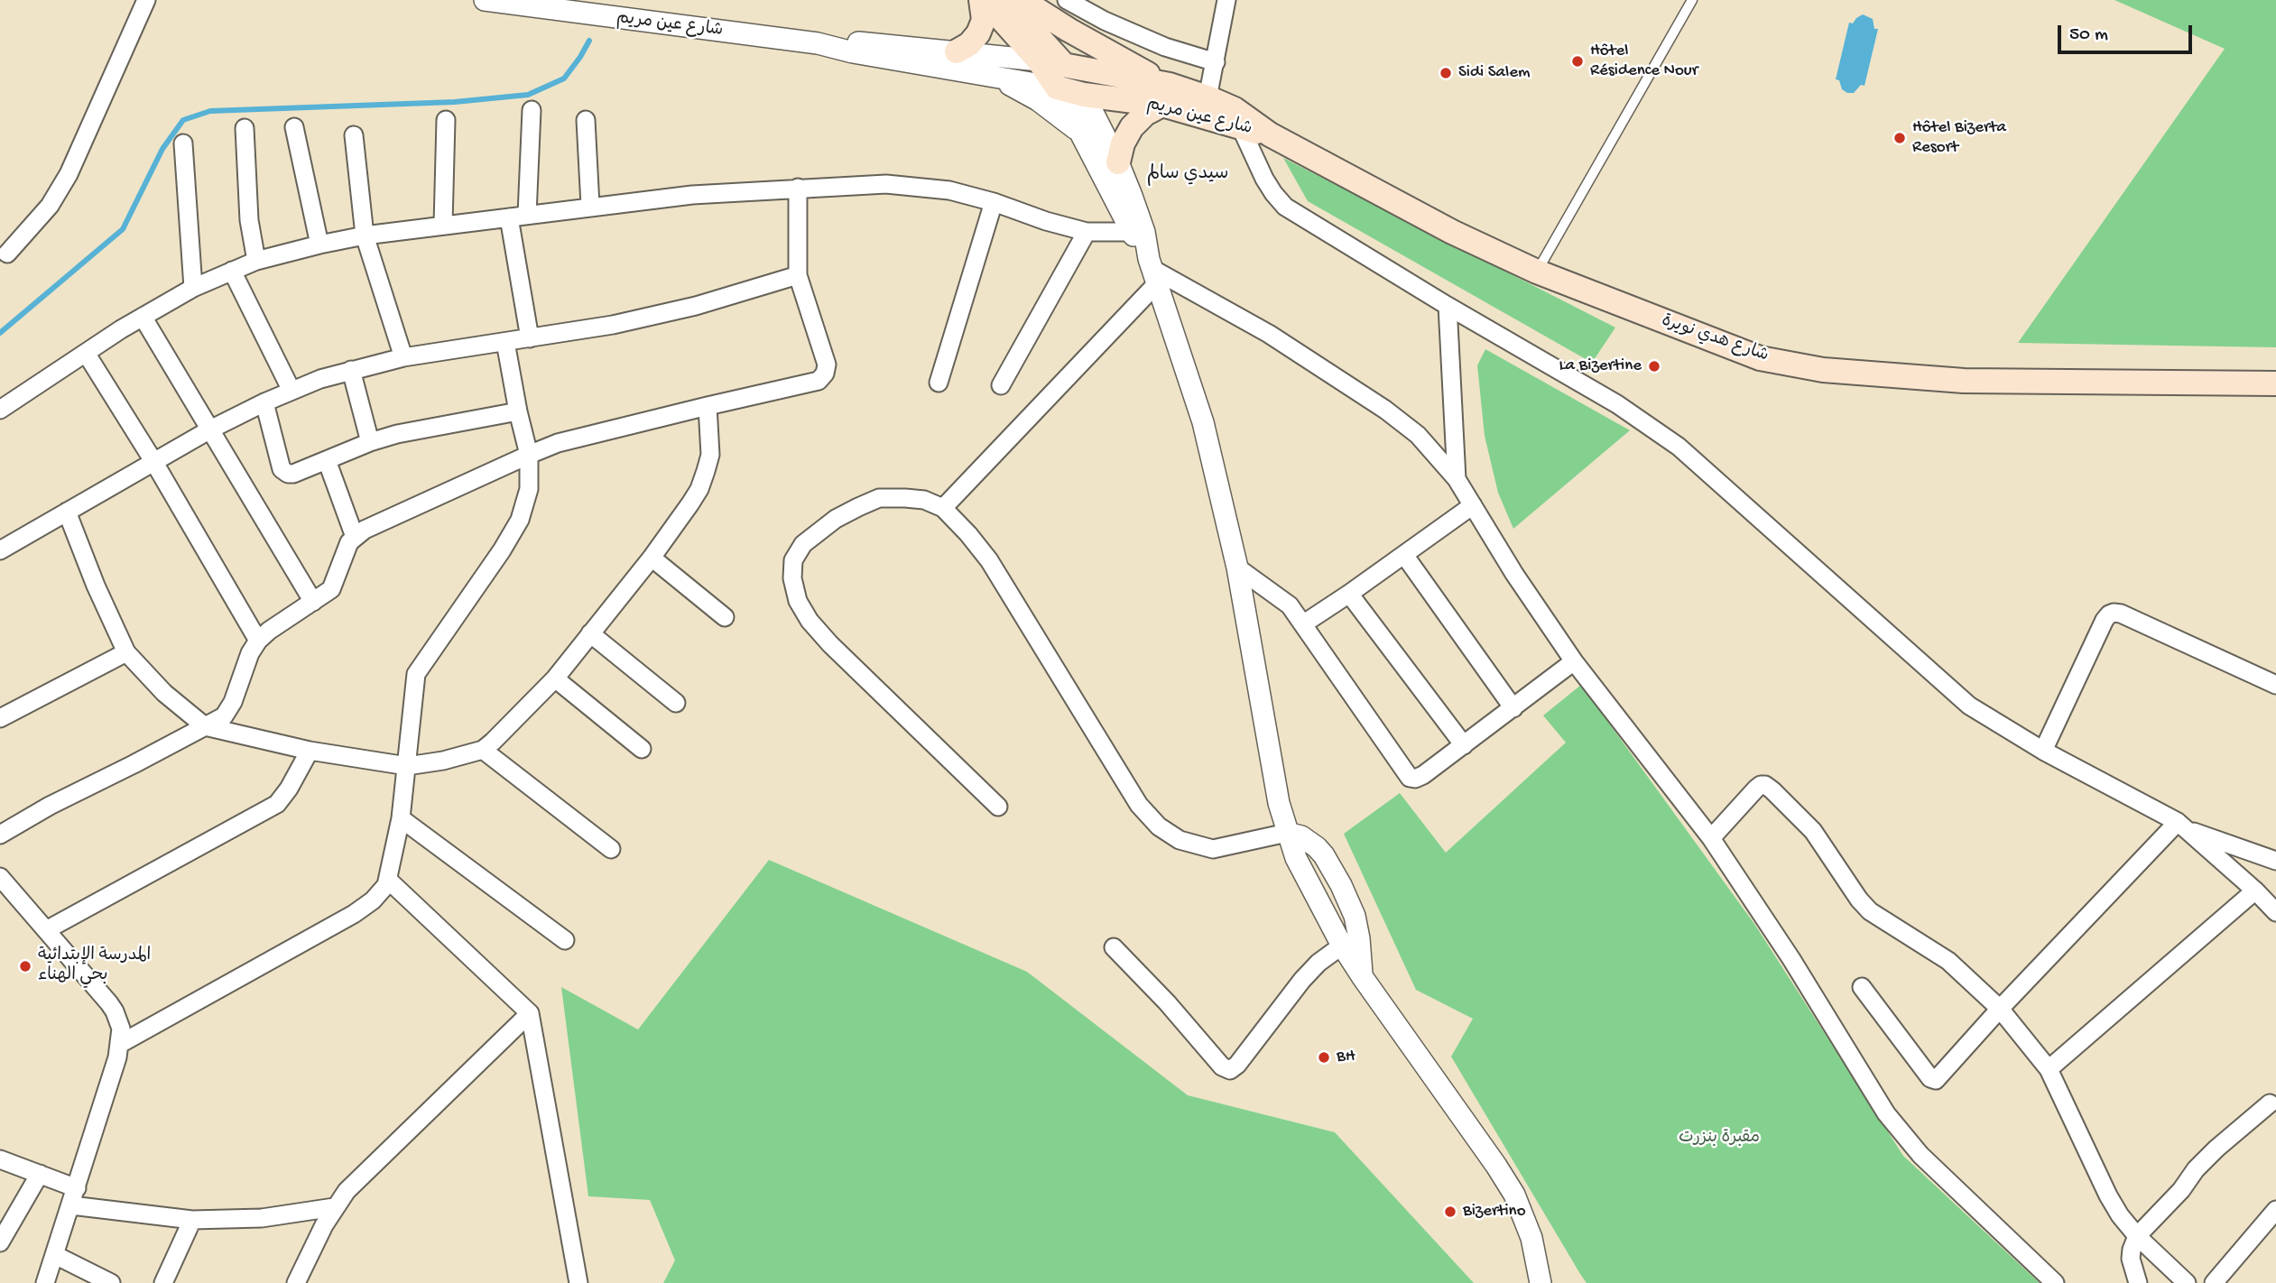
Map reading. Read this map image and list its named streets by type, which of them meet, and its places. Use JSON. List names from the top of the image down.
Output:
{
  "streets": {
    "main road": ["شارع عين مريم", "شارع هدي نويرة"]
  },
  "crossings": [
    ["شارع عين مريم", "شارع هدي نويرة"]
  ],
  "districts": ["سيدي سالم"],
  "parks": ["مقبرة بنزرت"],
  "places": [
    "Hôtel Résidence Nour",
    "Sidi Salem",
    "Hôtel Bizerta Resort",
    "La Bizertine",
    "المدرسة الإبتدائية بحي الهناء",
    "BH",
    "Bizertino"
  ],
  "scale_bar": "50 m"
}
